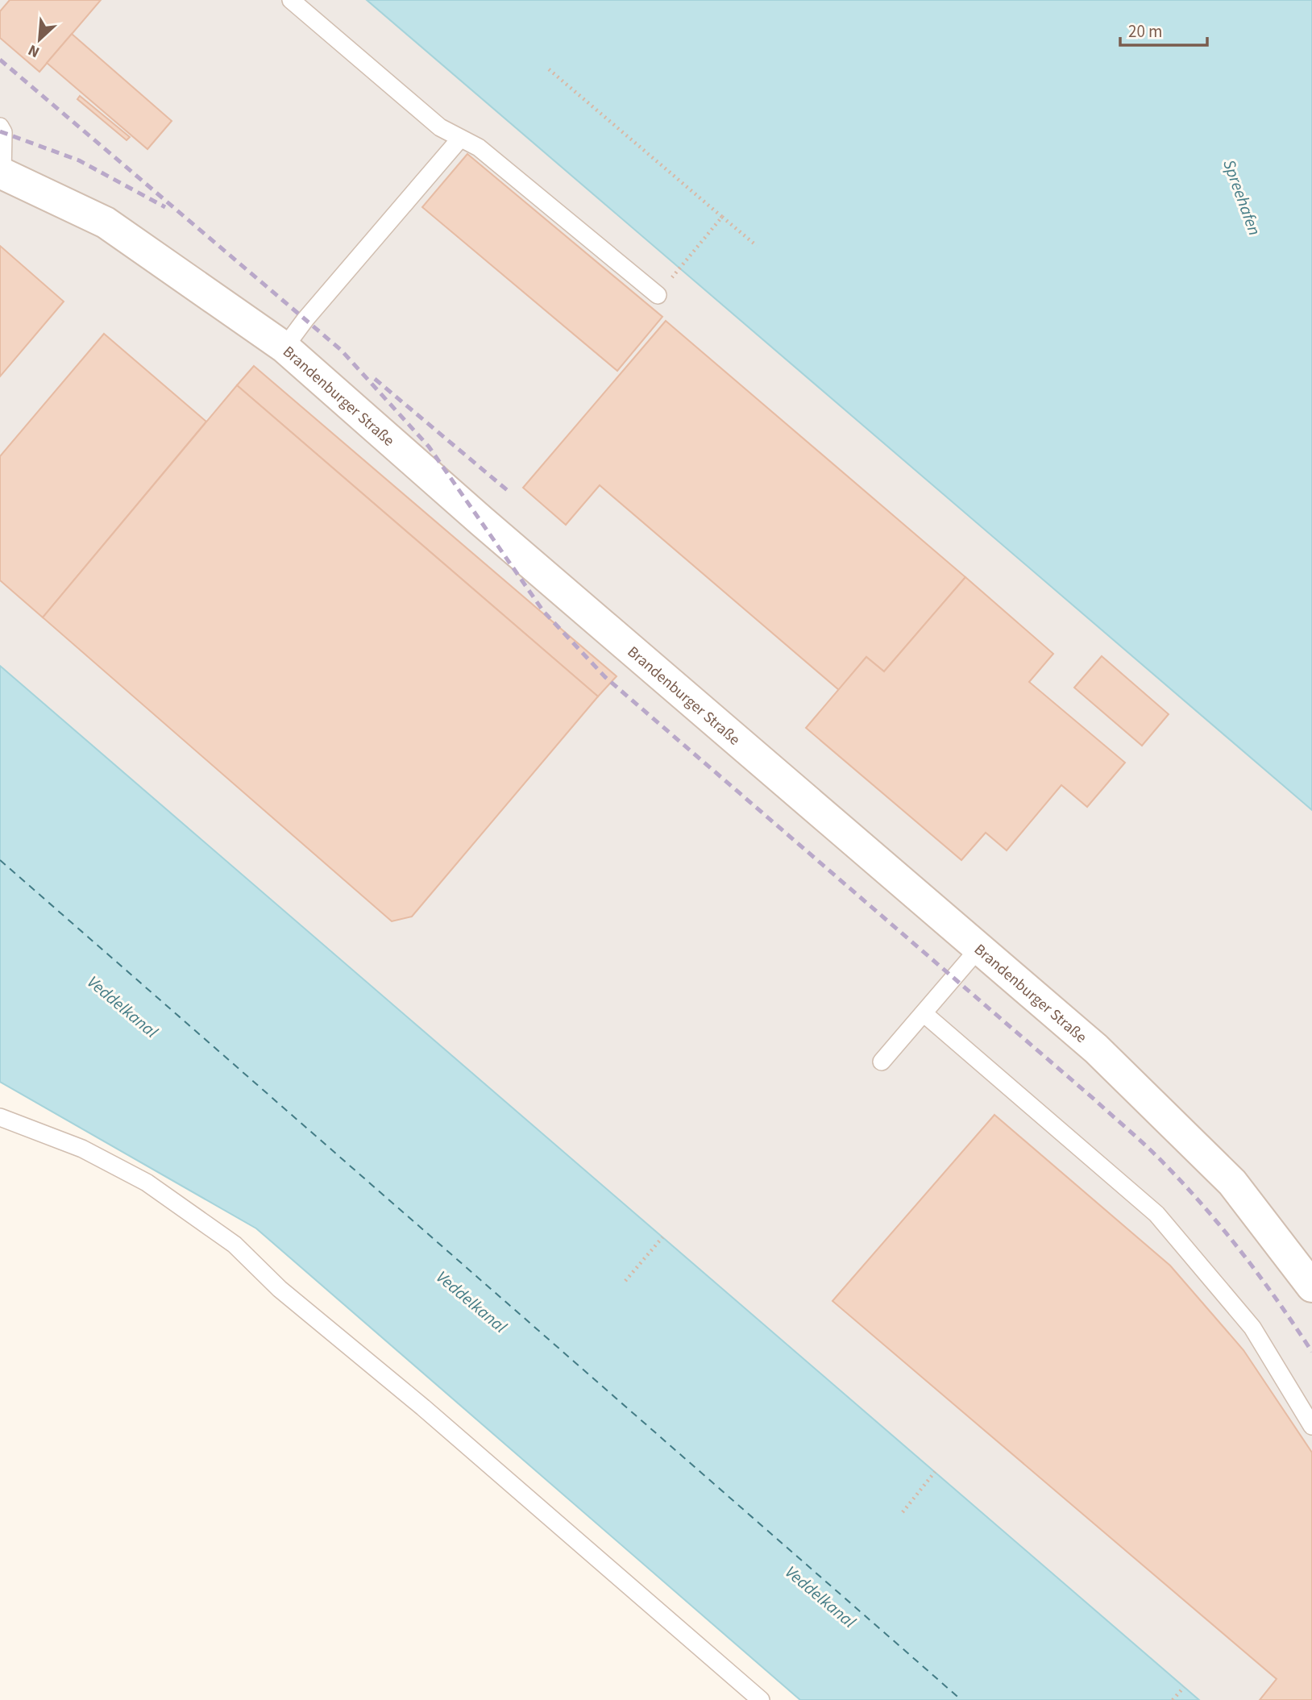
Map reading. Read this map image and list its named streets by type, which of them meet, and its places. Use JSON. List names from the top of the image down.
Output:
{
  "streets": {
    "street": ["Brandenburger Straße"]
  },
  "water": ["Spreehafen", "Veddelkanal"],
  "scale_bar": "20 m",
  "north": "bottom left"
}
